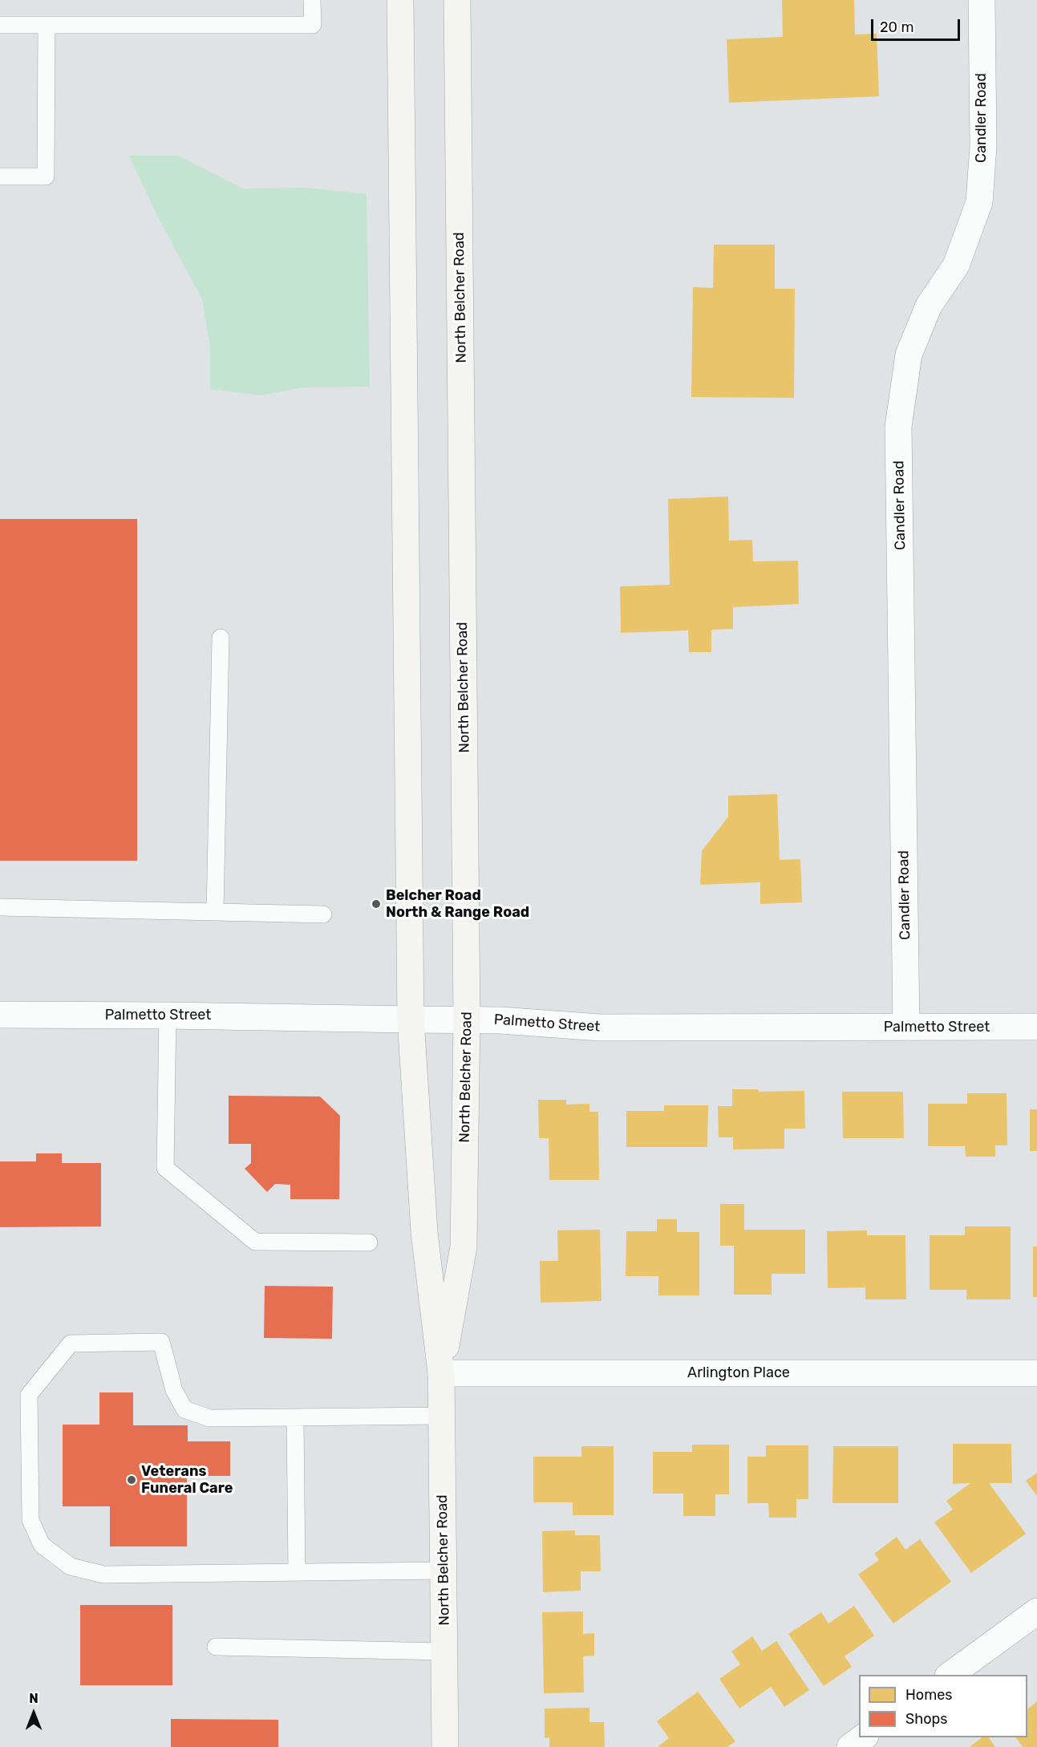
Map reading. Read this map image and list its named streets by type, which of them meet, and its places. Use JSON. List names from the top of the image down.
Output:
{
  "streets": {
    "main road": ["North Belcher Road"],
    "street": ["Candler Road", "Palmetto Street", "Arlington Place"]
  },
  "crossings": [
    ["Candler Road", "Palmetto Street"],
    ["North Belcher Road", "Palmetto Street"],
    ["North Belcher Road", "Arlington Place"]
  ],
  "places": ["Belcher Road North & Range Road", "Veterans Funeral Care"],
  "legend": ["Homes", "Shops"],
  "scale_bar": "20 m",
  "north": "top"
}
